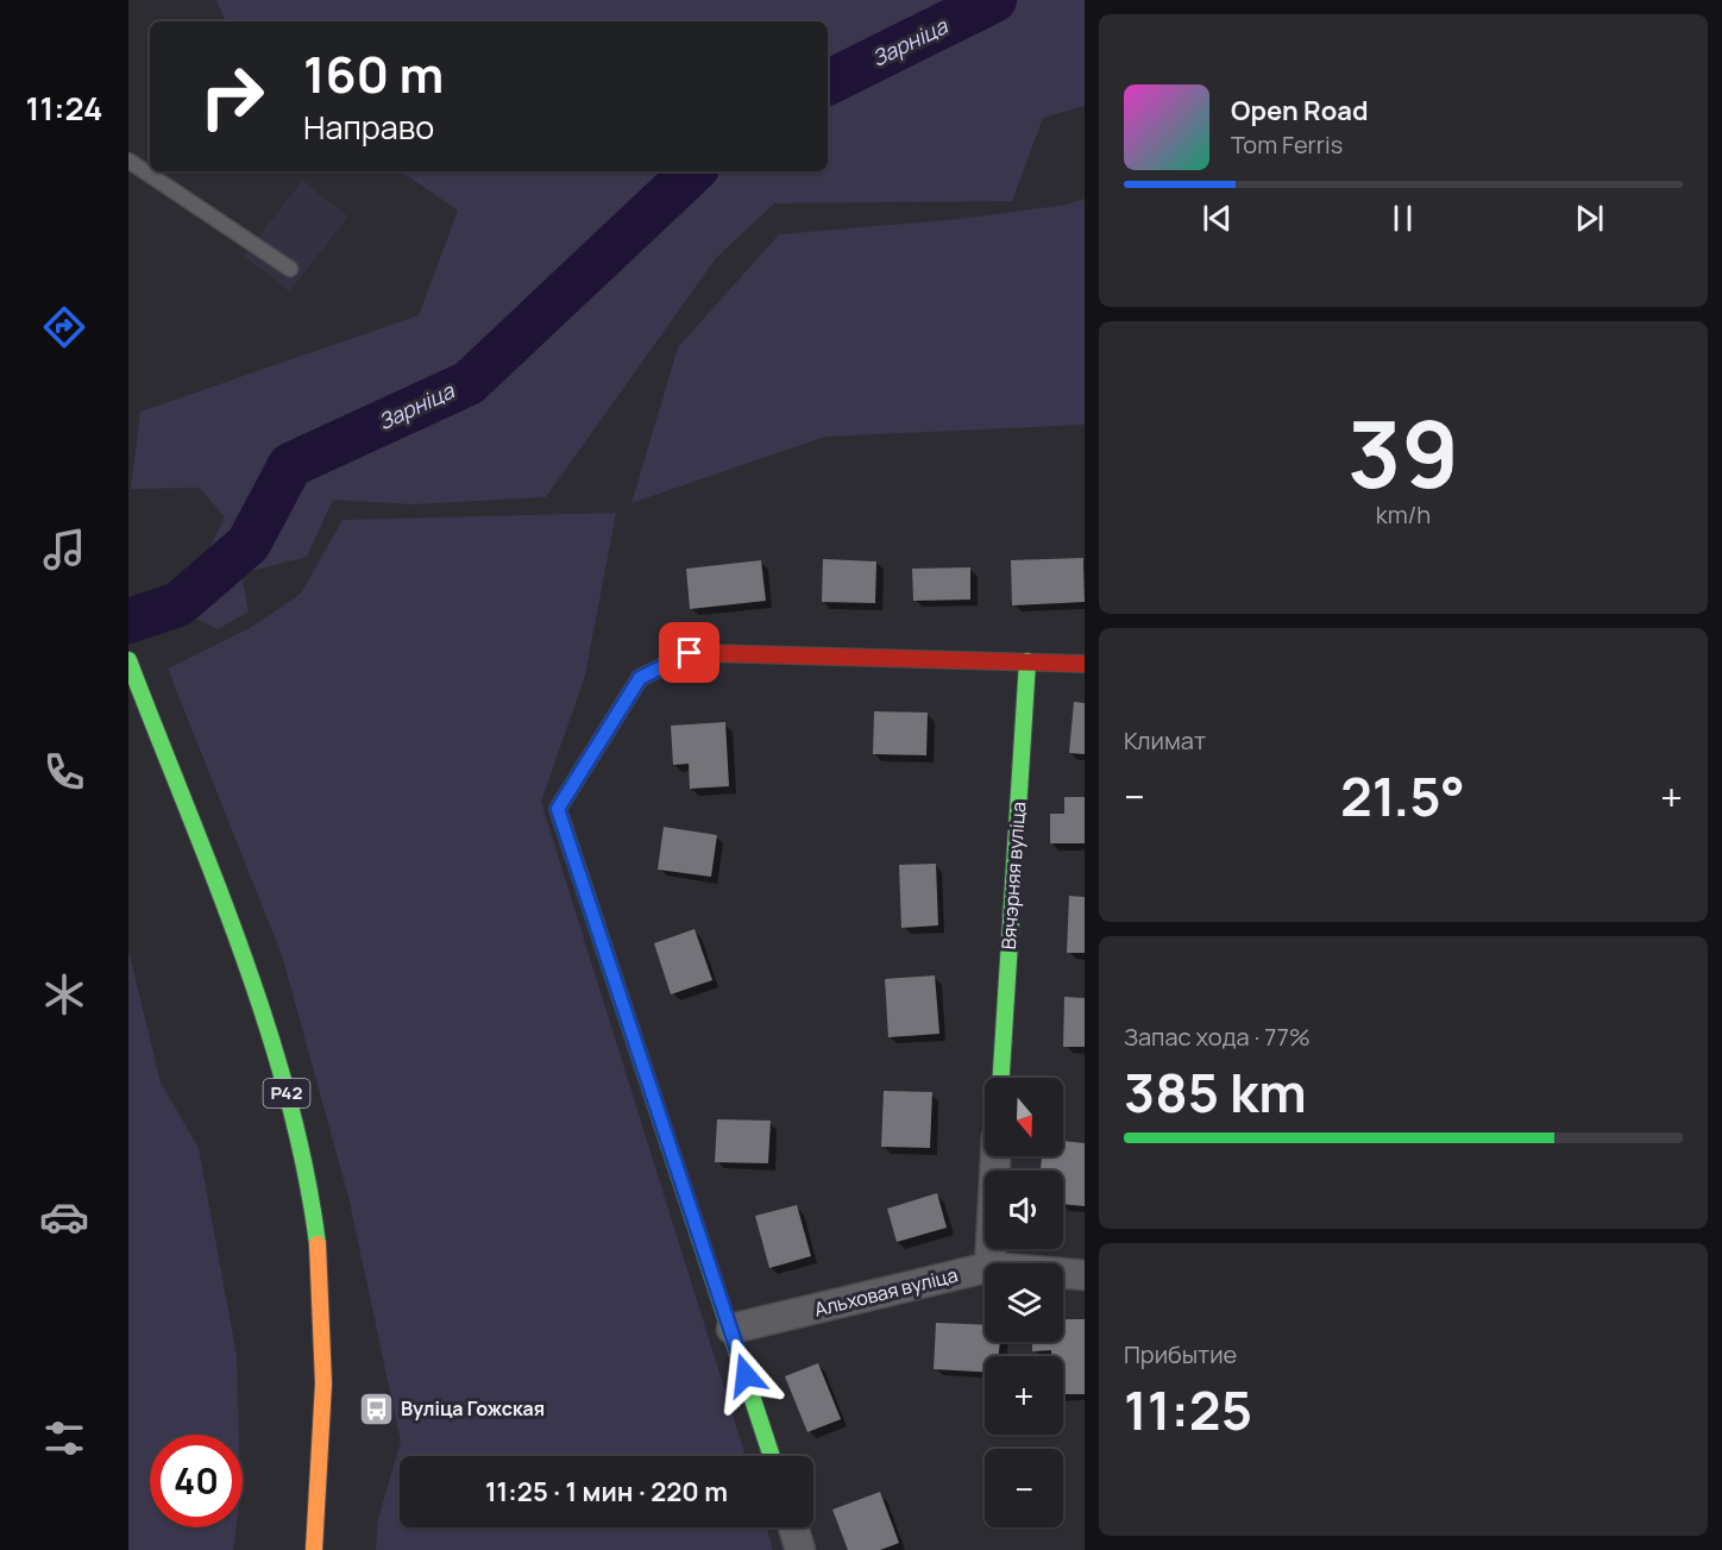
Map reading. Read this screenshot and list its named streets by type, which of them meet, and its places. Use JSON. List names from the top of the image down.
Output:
{
  "streets": {
    "street": ["Вячэрняя вуліца", "Р42", "Альховая вуліца"]
  },
  "water": ["Зарніца"],
  "places": {
    "bus stop": ["Вуліца Гожская"]
  },
  "north": "bottom",
  "page": {
    "tabs": "11:24",
    "turn": ["160 m", "Направо"],
    "song": ["Open Road", "Tom Ferris"],
    "tile": [
      ["39", "km/h"],
      "Климат",
      ["Запас хода · 77%", "385 km"],
      ["Прибытие", "11:25"]
    ],
    "heat": ["−", "21.5°", "+"],
    "map_buttons": ["+", "−"],
    "limit": "40",
    "trip": "11:25 · 1 мин · 220 m"
  }
}
